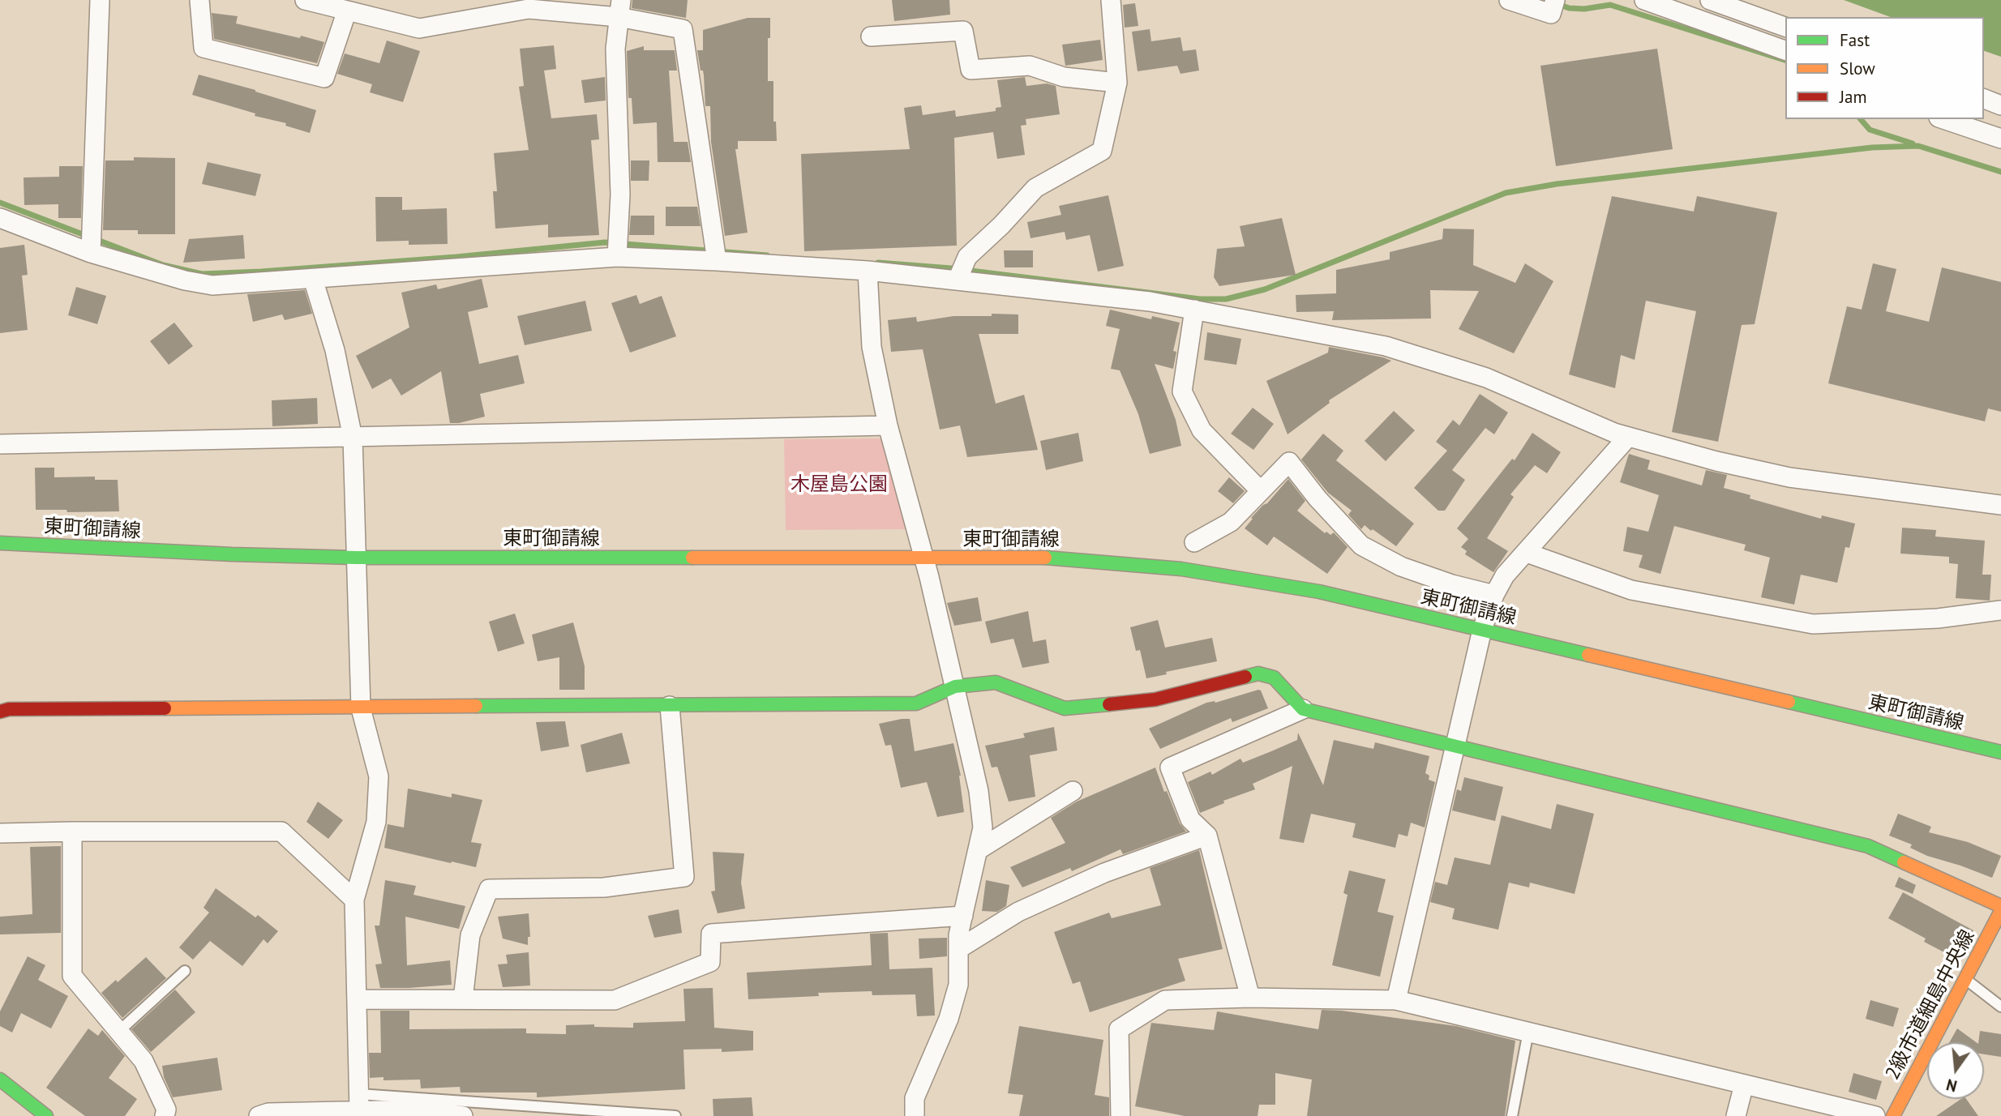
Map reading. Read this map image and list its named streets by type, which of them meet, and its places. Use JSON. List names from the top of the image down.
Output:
{
  "streets": {
    "street": ["東町御請線", "2級市道細島中央線"]
  },
  "parks": ["木屋島公園"],
  "legend": ["Fast", "Slow", "Jam"],
  "north": "bottom"
}
